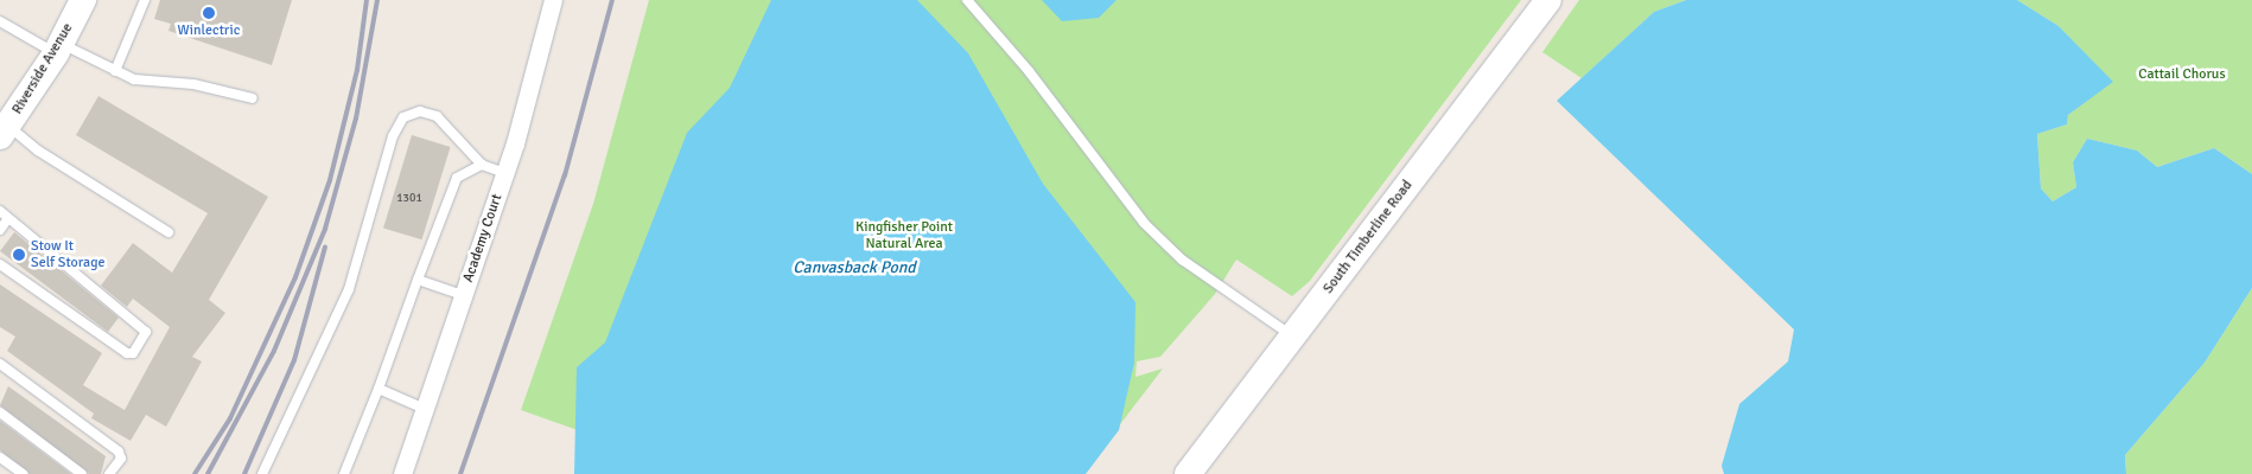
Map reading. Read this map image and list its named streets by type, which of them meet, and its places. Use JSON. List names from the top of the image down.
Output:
{
  "streets": {
    "main road": ["Riverside Avenue", "South Timberline Road"],
    "street": ["Academy Court"]
  },
  "water": ["Canvasback Pond"],
  "parks": ["Cattail Chorus", "Kingfisher Point Natural Area"],
  "places": ["Winlectric", "Stow It Self Storage"],
  "house_numbers": ["1301"]
}
